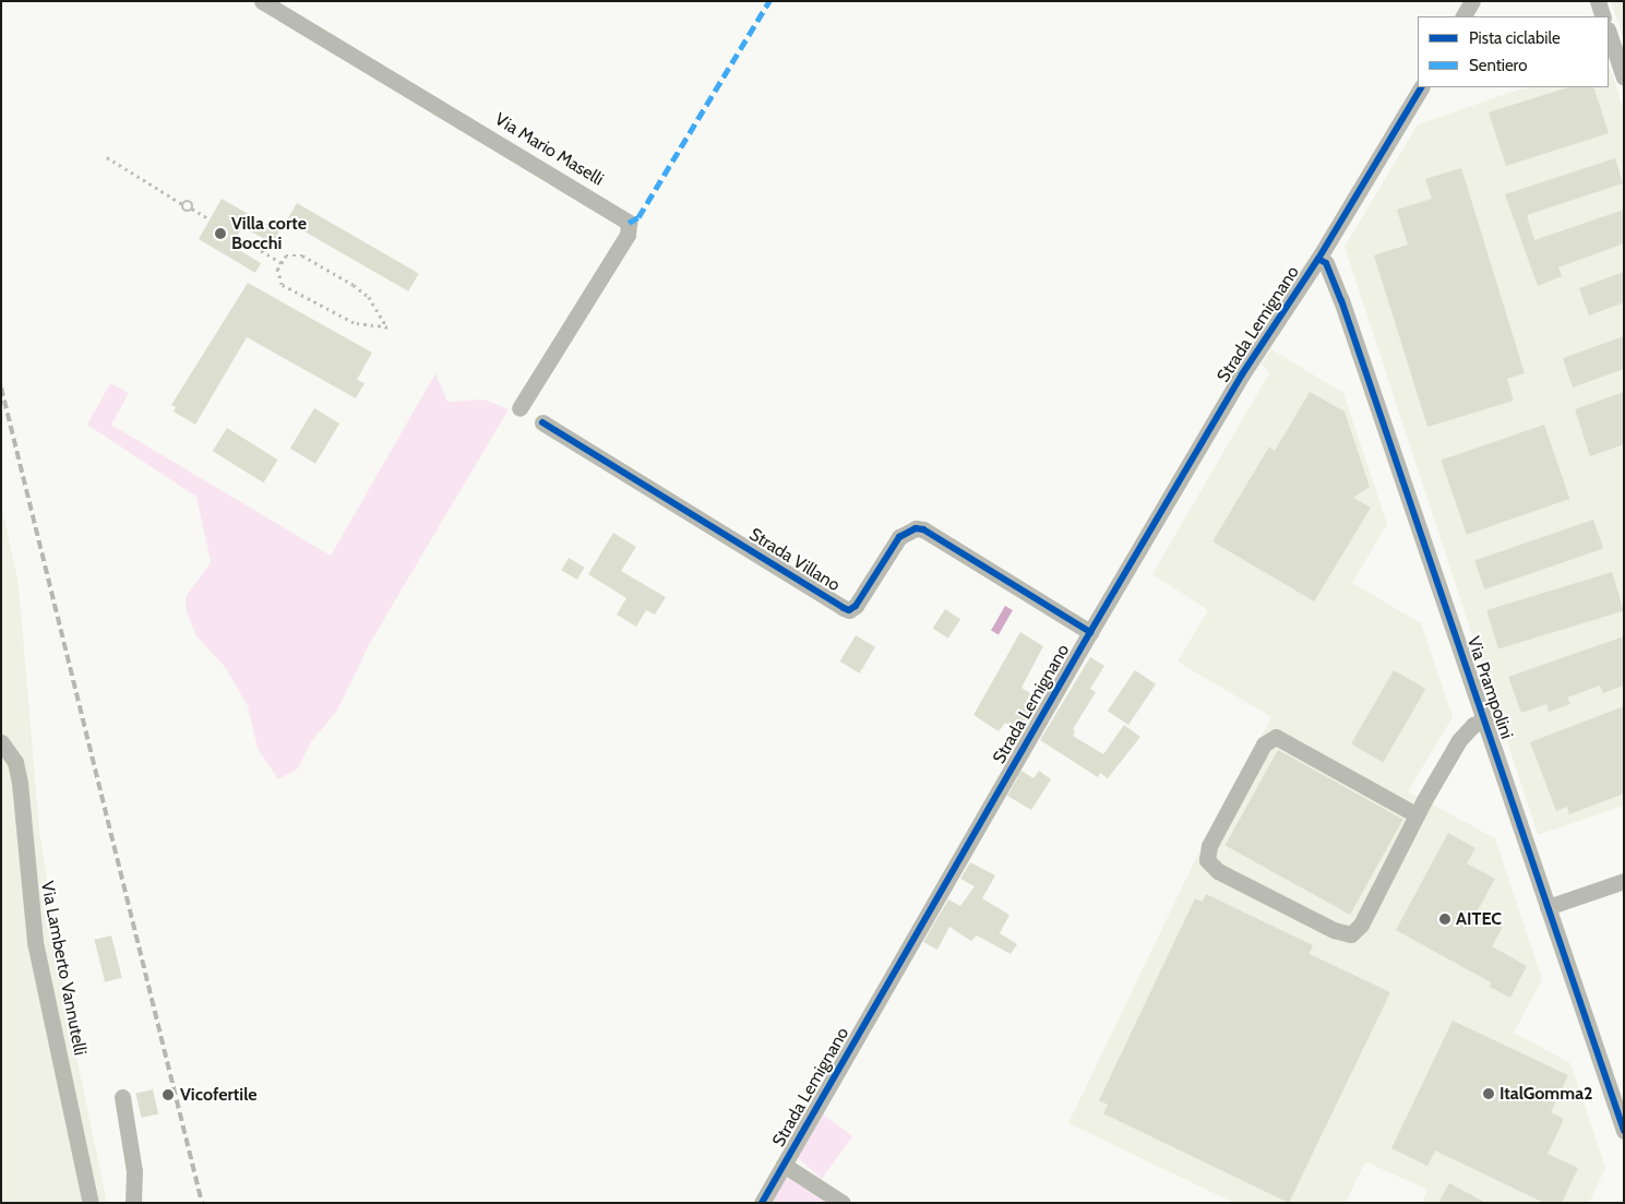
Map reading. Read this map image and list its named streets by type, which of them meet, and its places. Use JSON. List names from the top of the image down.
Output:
{
  "streets": {
    "street": [
      "Via Mario Maselli",
      "Strada Lemignano",
      "Strada Villano",
      "Via Prampolini",
      "Via Lamberto Vannutelli"
    ]
  },
  "crossings": [
    ["Strada Lemignano", "Strada Villano"],
    ["Strada Lemignano", "Via Prampolini"]
  ],
  "places": [
    "Villa corte Bocchi",
    "AITEC",
    "ItalGomma2",
    "Vicofertile"
  ],
  "legend": ["Pista ciclabile", "Sentiero"]
}
